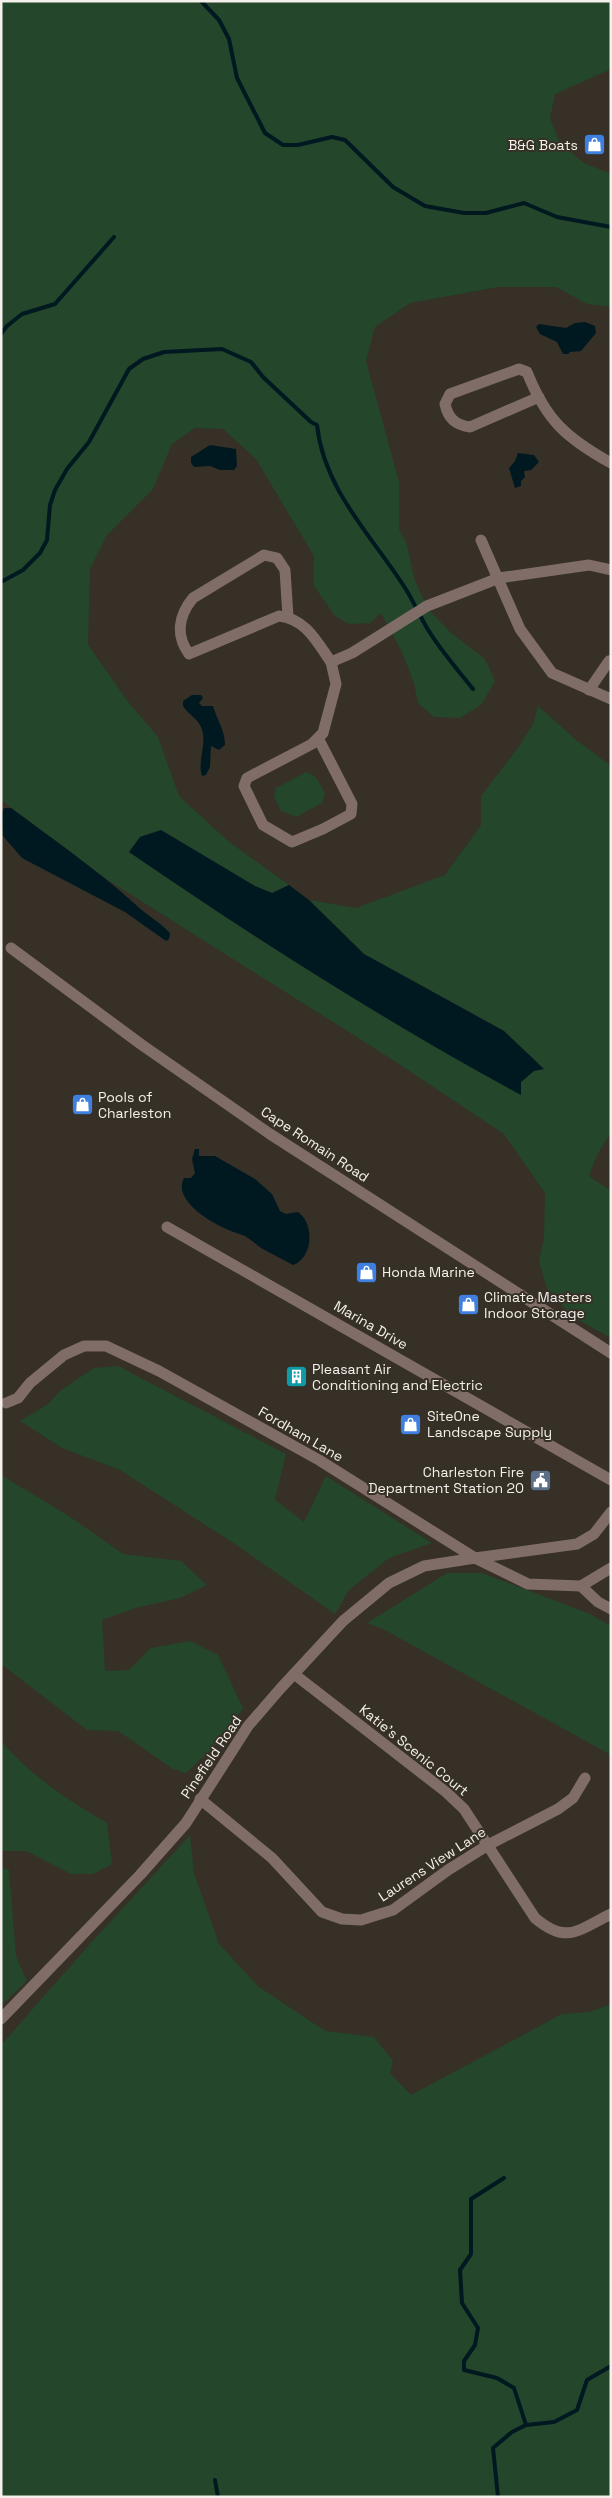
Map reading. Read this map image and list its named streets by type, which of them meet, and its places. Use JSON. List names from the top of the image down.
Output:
{
  "streets": {
    "street": [
      "Cape Romain Road",
      "Marina Drive",
      "Fordham Lane",
      "Katie's Scenic Court",
      "Pinefield Road",
      "Laurens View Lane"
    ]
  },
  "crossings": [
    ["Fordham Lane", "Pinefield Road"],
    ["Katie's Scenic Court", "Pinefield Road"],
    ["Katie's Scenic Court", "Laurens View Lane"],
    ["Pinefield Road", "Laurens View Lane"]
  ],
  "places": {
    "shop": [
      "B&G Boats",
      "Pools of Charleston",
      "Honda Marine",
      "Climate Masters Indoor Storage",
      "SiteOne Landscape Supply"
    ],
    "building": ["Pleasant Air Conditioning and Electric"],
    "public building": ["Charleston Fire Department Station 20"]
  }
}
